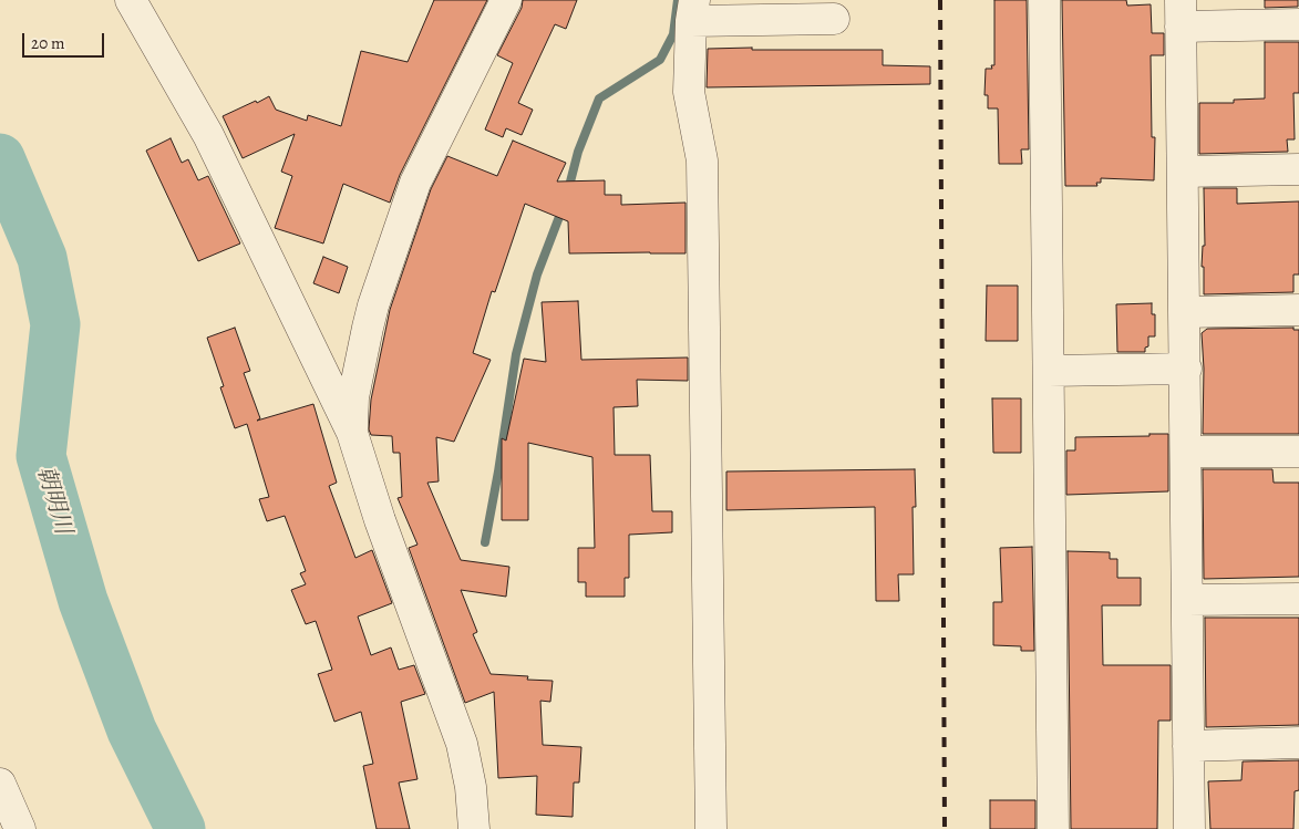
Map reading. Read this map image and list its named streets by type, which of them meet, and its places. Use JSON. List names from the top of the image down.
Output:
{
  "water": ["朝明川"],
  "scale_bar": "20 m"
}
